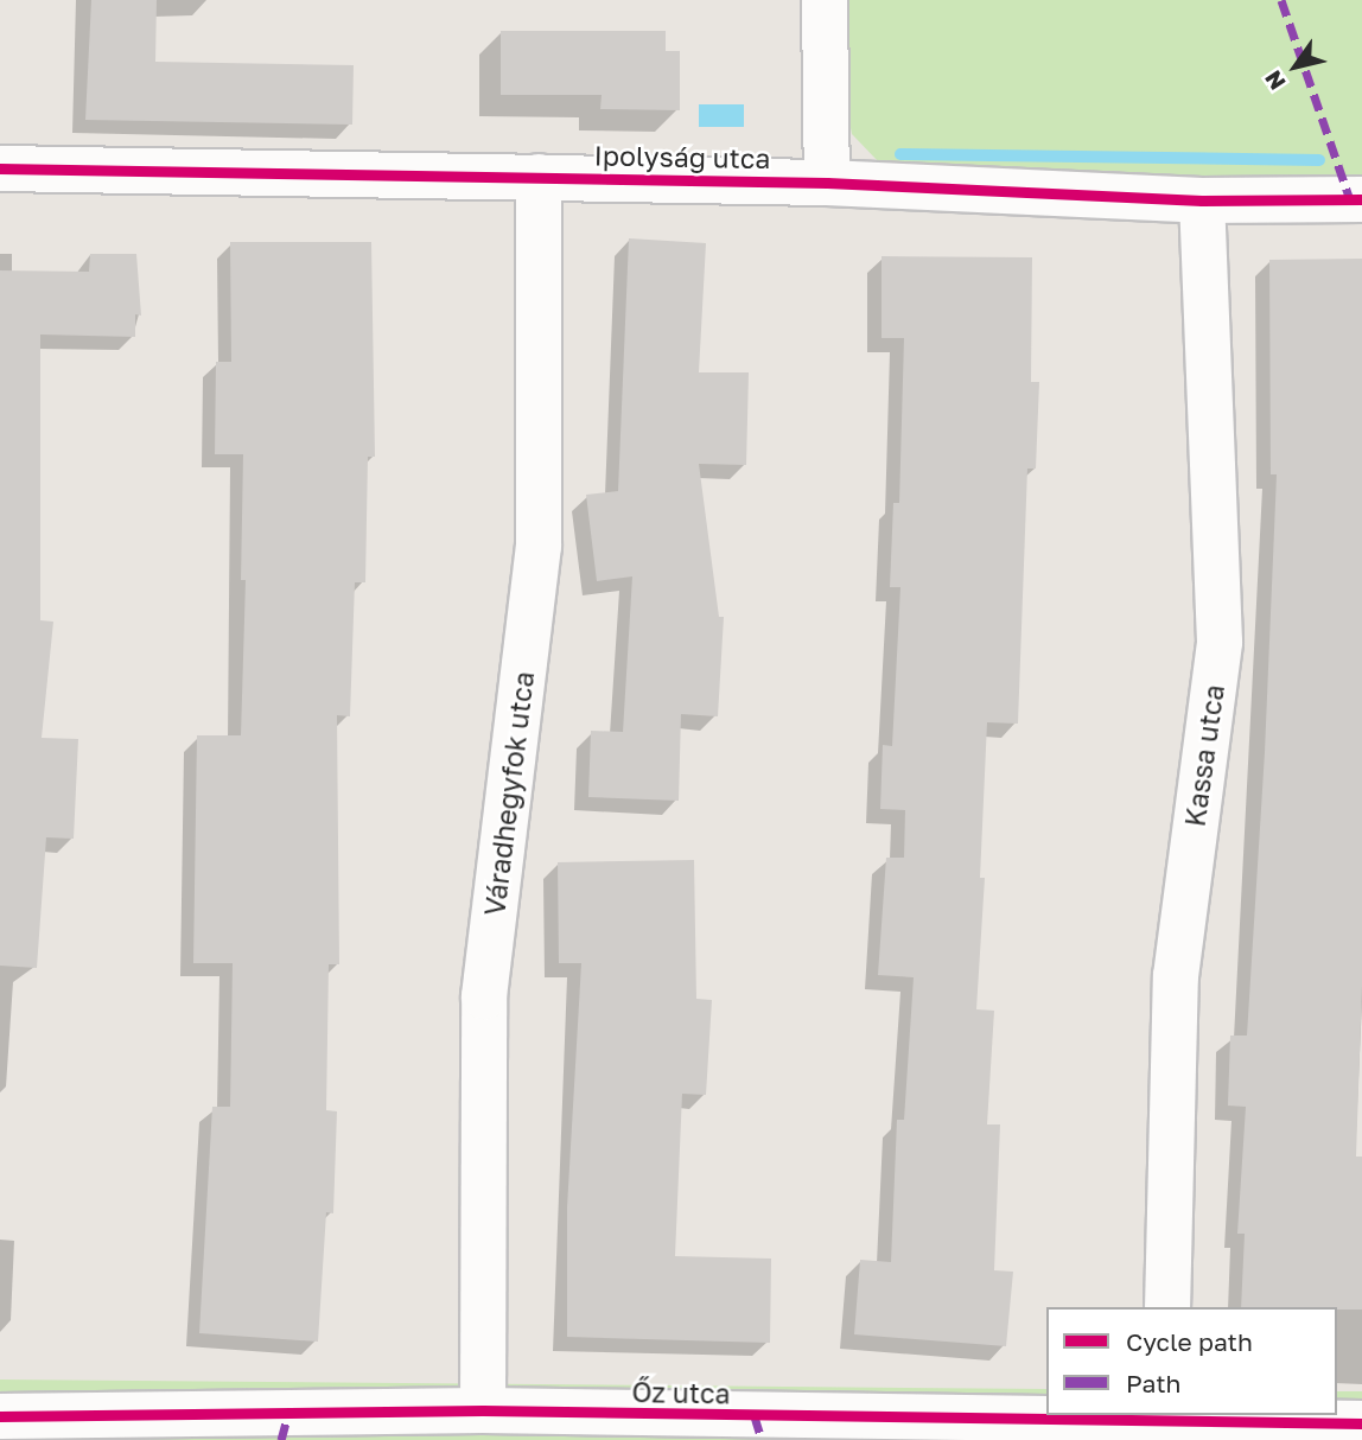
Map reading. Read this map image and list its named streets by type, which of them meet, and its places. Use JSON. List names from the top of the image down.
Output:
{
  "streets": {
    "street": [
      "Ipolyság utca",
      "Kassa utca",
      "Váradhegyfok utca",
      "Őz utca"
    ]
  },
  "crossings": [
    ["Ipolyság utca", "Kassa utca"],
    ["Ipolyság utca", "Váradhegyfok utca"],
    ["Váradhegyfok utca", "Őz utca"]
  ],
  "legend": ["Cycle path", "Path"],
  "north": "bottom left"
}
